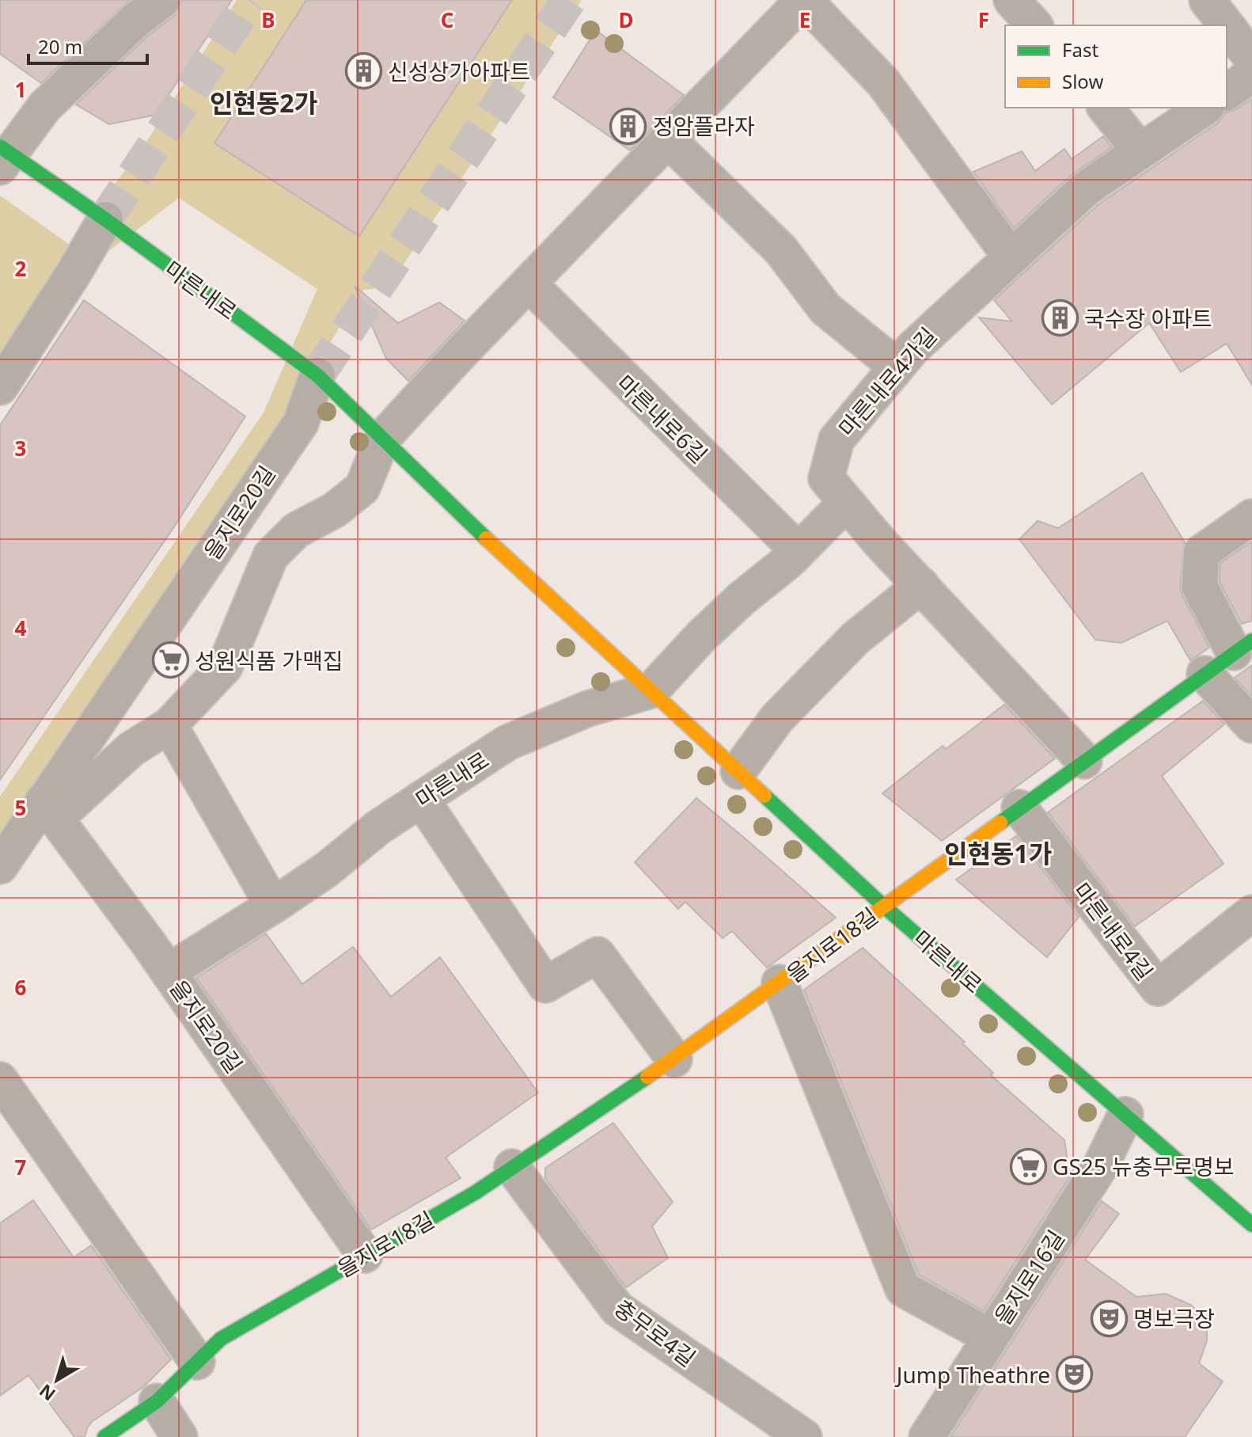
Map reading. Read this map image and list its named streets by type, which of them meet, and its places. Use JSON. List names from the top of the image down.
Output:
{
  "streets": {
    "main road": ["마른내로", "을지로18길"],
    "street": [
      "마른내로4가길",
      "마른내로6길",
      "을지로20길",
      "마른내로4길",
      "을지로16길",
      "충무로4길"
    ]
  },
  "crossings": [
    ["마른내로", "을지로20길"],
    ["마른내로", "을지로18길"],
    ["마른내로", "을지로16길"],
    ["을지로20길", "을지로18길"],
    ["을지로18길", "을지로16길"],
    ["을지로18길", "충무로4길"]
  ],
  "districts": ["인현동2가", "인현동1가"],
  "places": {
    "building": ["신성상가아파트", "정암플라자", "국수장 아파트"],
    "supermarket": ["성원식품 가맥집", "GS25 뉴충무로명보"],
    "theatre": ["명보극장", "Jump Theathre"]
  },
  "legend": ["Fast", "Slow"],
  "scale_bar": "20 m",
  "north": "bottom left",
  "grid": {
    "columns": [
      "B",
      "C",
      "D",
      "E",
      "F"
    ],
    "rows": [
      "1",
      "2",
      "3",
      "4",
      "5",
      "6",
      "7"
    ]
  }
}
